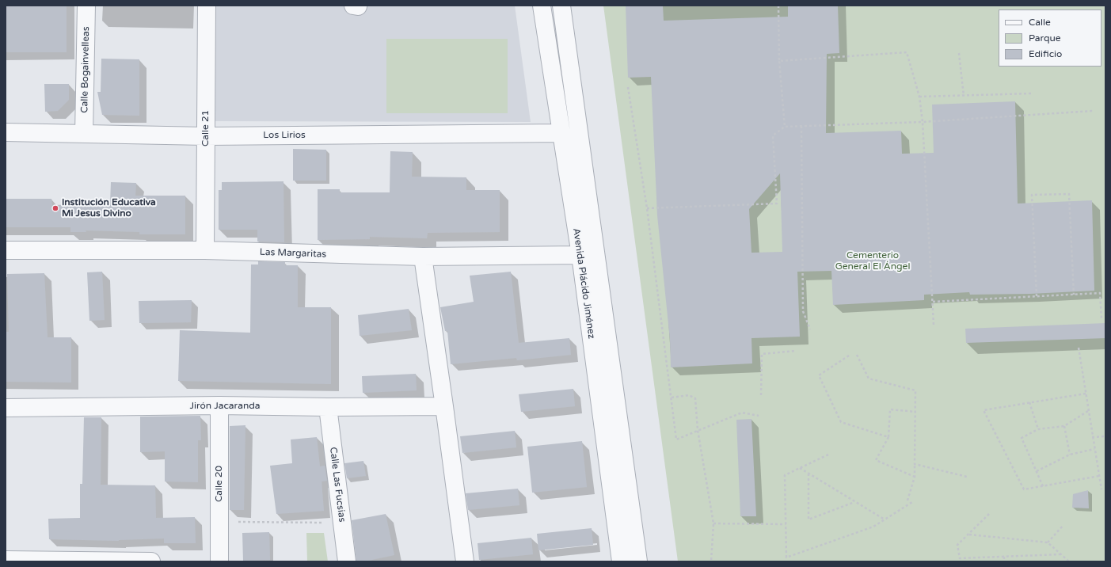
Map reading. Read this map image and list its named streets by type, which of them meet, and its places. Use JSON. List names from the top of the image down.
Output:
{
  "streets": {
    "street": [
      "Calle Bogainvelleas",
      "Calle 21",
      "Los Lirios",
      "Las Margaritas",
      "Avenida Plácido Jiménez",
      "Jirón Jacaranda",
      "Calle 20",
      "Calle Las Fucsias"
    ]
  },
  "crossings": [
    ["Calle Bogainvelleas", "Los Lirios"],
    ["Calle 21", "Los Lirios"],
    ["Calle 21", "Las Margaritas"],
    ["Los Lirios", "Avenida Plácido Jiménez"],
    ["Las Margaritas", "Avenida Plácido Jiménez"],
    ["Jirón Jacaranda", "Calle 20"],
    ["Jirón Jacaranda", "Calle Las Fucsias"]
  ],
  "parks": ["Cementerio General El Ángel"],
  "places": ["Institución Educativa Mi Jesus Divino"],
  "legend": ["Calle", "Parque", "Edificio"]
}
